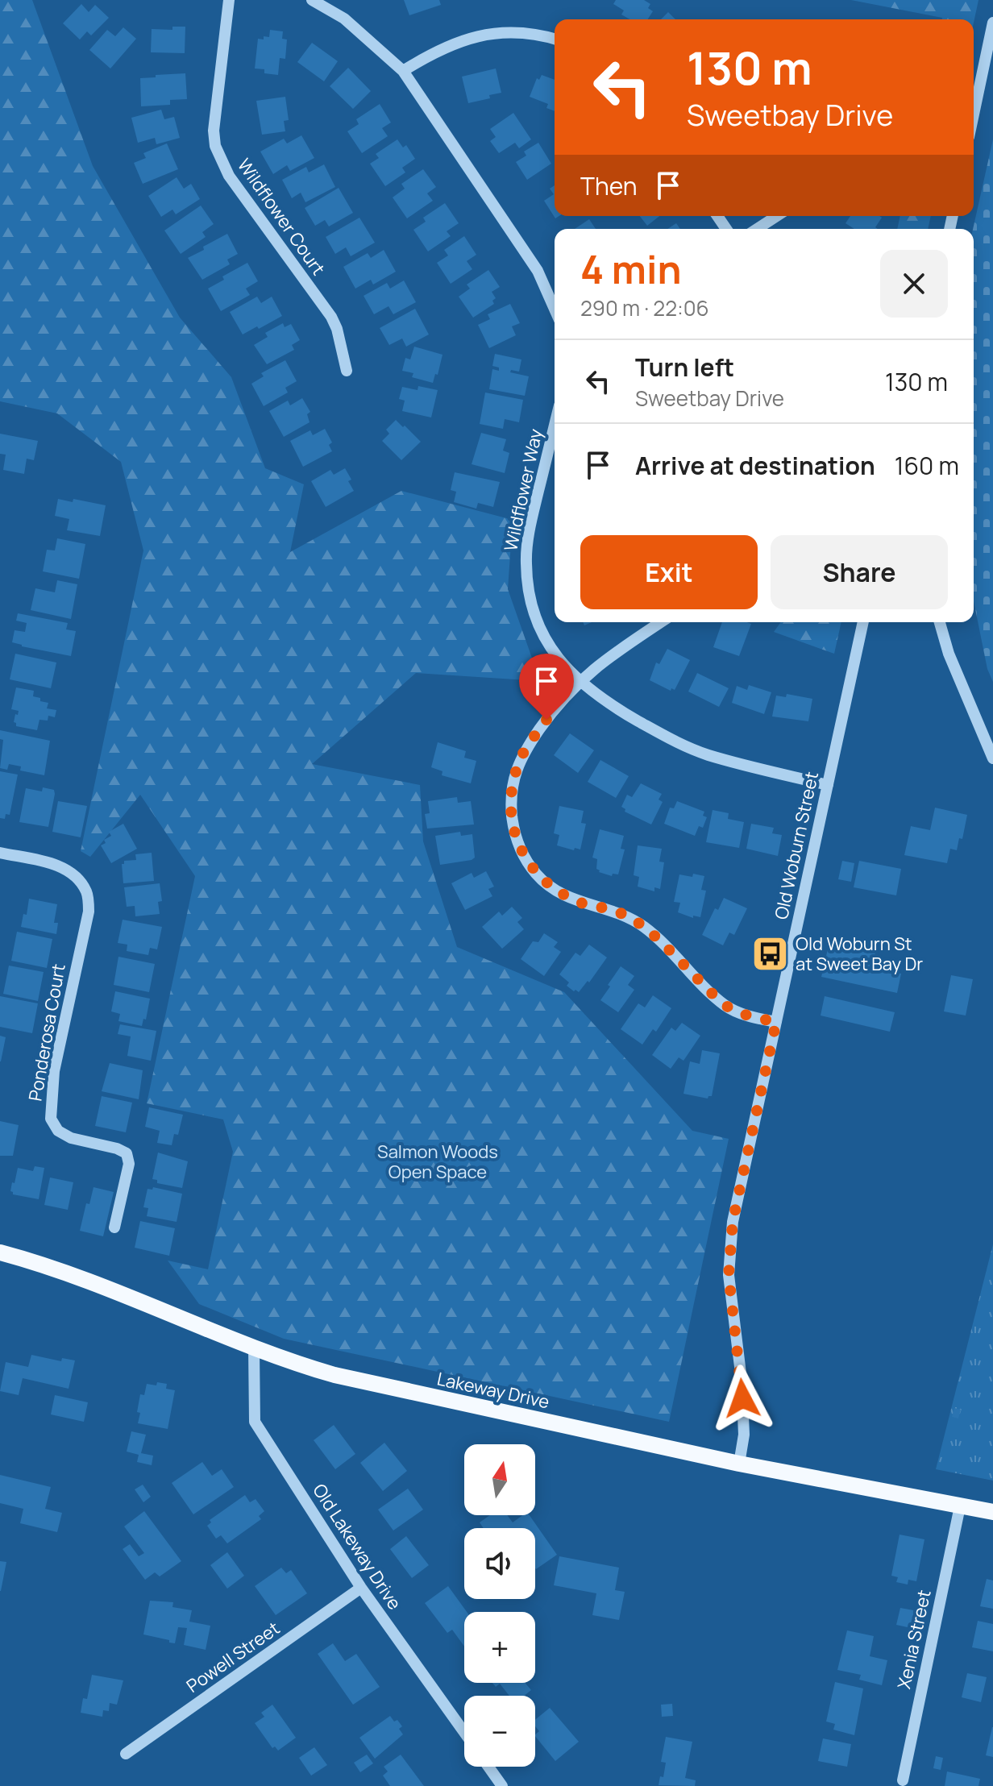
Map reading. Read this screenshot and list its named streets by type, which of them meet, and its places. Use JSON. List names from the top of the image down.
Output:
{
  "streets": {
    "main road": ["Lakeway Drive"],
    "street": [
      "Wildflower Court",
      "Wildflower Way",
      "Old Woburn Street",
      "Ponderosa Court",
      "Old Lakeway Drive",
      "Xenia Street",
      "Powell Street"
    ]
  },
  "crossings": [
    ["Wildflower Way", "Old Woburn Street"],
    ["Old Woburn Street", "Lakeway Drive"],
    ["Lakeway Drive", "Old Lakeway Drive"],
    ["Lakeway Drive", "Xenia Street"],
    ["Old Lakeway Drive", "Powell Street"]
  ],
  "parks": ["Salmon Woods Open Space"],
  "places": {
    "bus stop": ["Old Woburn St at Sweet Bay Dr"]
  },
  "north": "top",
  "page": {
    "turn": ["130 m", "Sweetbay Drive"],
    "then": "Then",
    "heading": ["4 min", "290 m · 22:06"],
    "list": [
      {
        "name": "Turn left",
        "note": "Sweetbay Drive",
        "value": "130 m"
      },
      {
        "name": "Arrive at destination",
        "value": "160 m"
      }
    ],
    "buttons": ["Exit", "Share"],
    "map_buttons": ["+", "−"]
  }
}
